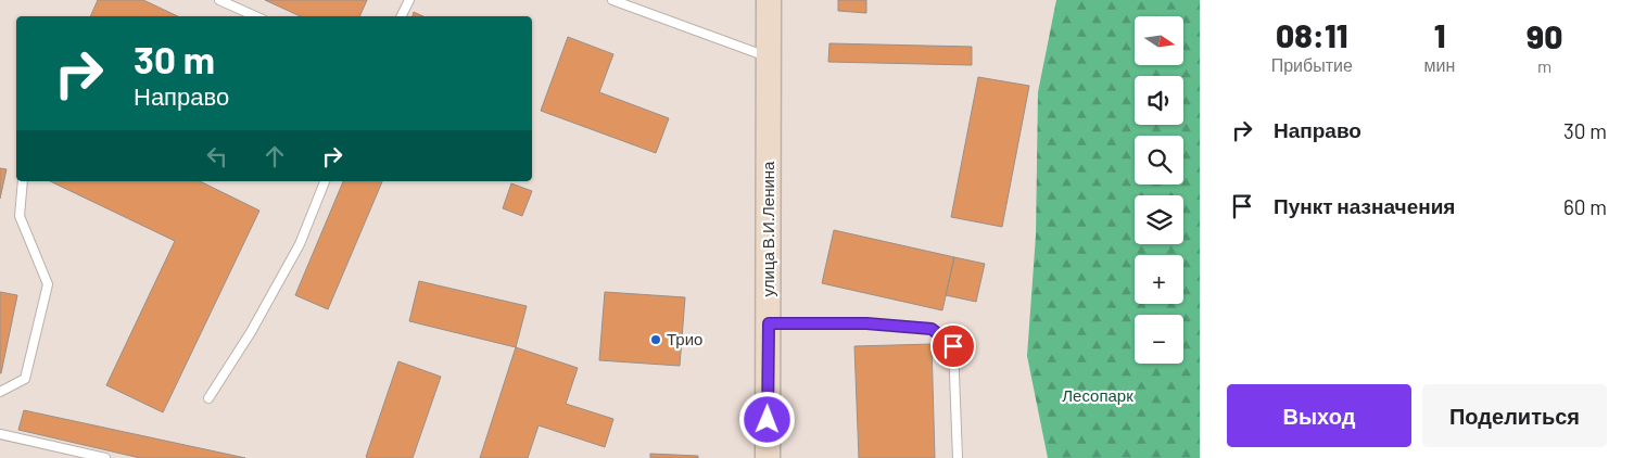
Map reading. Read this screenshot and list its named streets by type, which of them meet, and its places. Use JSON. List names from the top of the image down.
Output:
{
  "streets": {
    "main road": ["улица В.И.Ленина"]
  },
  "parks": ["Лесопарк"],
  "places": ["Трио"],
  "north": "right",
  "page": {
    "eta": [
      "08:11",
      "Прибытие",
      "1",
      "мин",
      "90",
      "m"
    ],
    "map_buttons": ["+", "−"],
    "turn": ["30 m", "Направо"],
    "list": [
      {
        "name": "Направо",
        "value": "30 m"
      },
      {
        "name": "Пункт назначения",
        "value": "60 m"
      }
    ],
    "buttons": ["Выход", "Поделиться"]
  }
}
